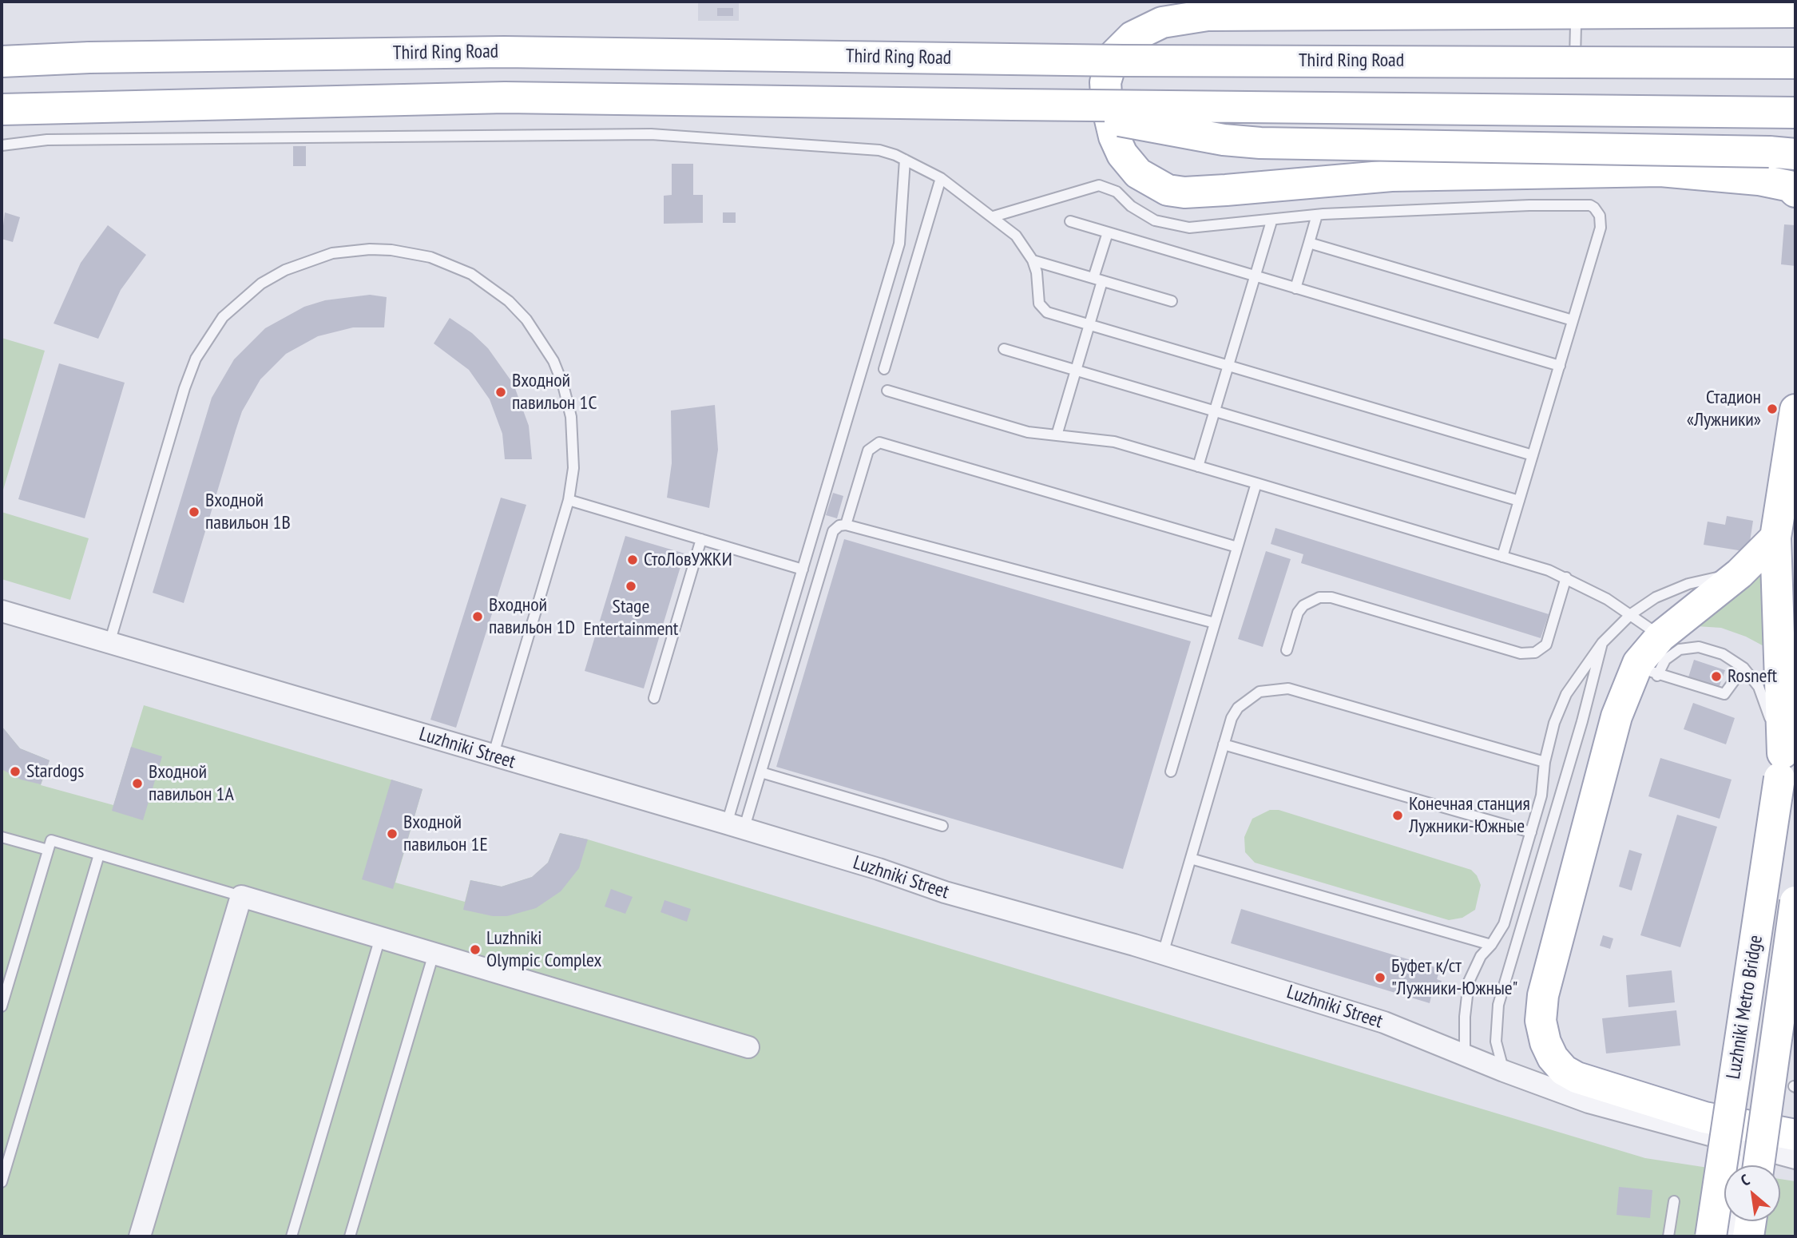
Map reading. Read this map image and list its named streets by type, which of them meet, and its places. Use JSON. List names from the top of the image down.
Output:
{
  "streets": {
    "main road": ["Third Ring Road", "Luzhniki Metro Bridge"],
    "street": ["Luzhniki Street"]
  },
  "places": [
    "Входной павильон 1C",
    "Стадион «Лужники»",
    "Входной павильон 1B",
    "СтоЛовУЖКИ",
    "Stage Entertainment",
    "Входной павильон 1D",
    "Rosneft",
    "Stardogs",
    "Входной павильон 1A",
    "Конечная станция Лужники-Южные",
    "Входной павильон 1E",
    "Luzhniki Olympic Complex",
    "Буфет к/ст \"Лужники-Южные\""
  ],
  "north": "top left"
}
